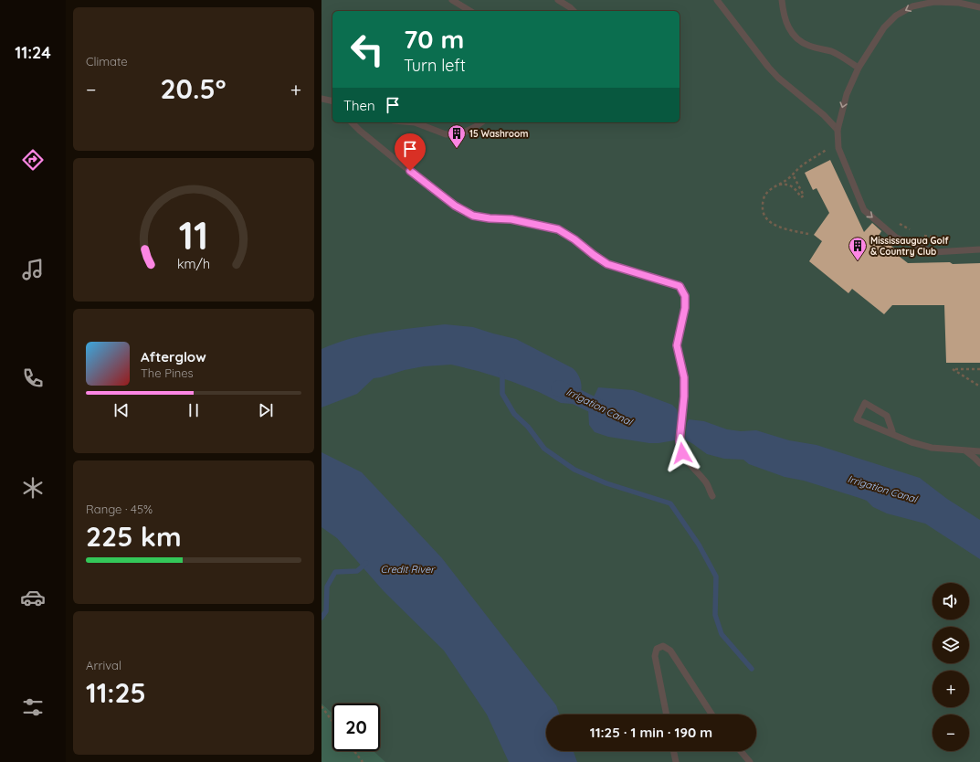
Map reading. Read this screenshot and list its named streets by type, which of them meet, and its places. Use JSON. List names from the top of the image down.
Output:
{
  "water": ["Irrigation Canal", "Credit River"],
  "places": {
    "building": ["15 Washroom", "Mississaugua Golf & Country Club"]
  },
  "page": {
    "tabs": "11:24",
    "tile": [
      "Climate",
      ["Range · 45%", "225 km"],
      ["Arrival", "11:25"]
    ],
    "turn": ["70 m", "Turn left"],
    "heat": ["−", "20.5°", "+"],
    "then": "Then",
    "song": ["Afterglow", "The Pines"],
    "map_buttons": ["+", "−"],
    "limit": "20",
    "trip": "11:25 · 1 min · 190 m",
    "gauge": ["11", "km/h"]
  }
}
